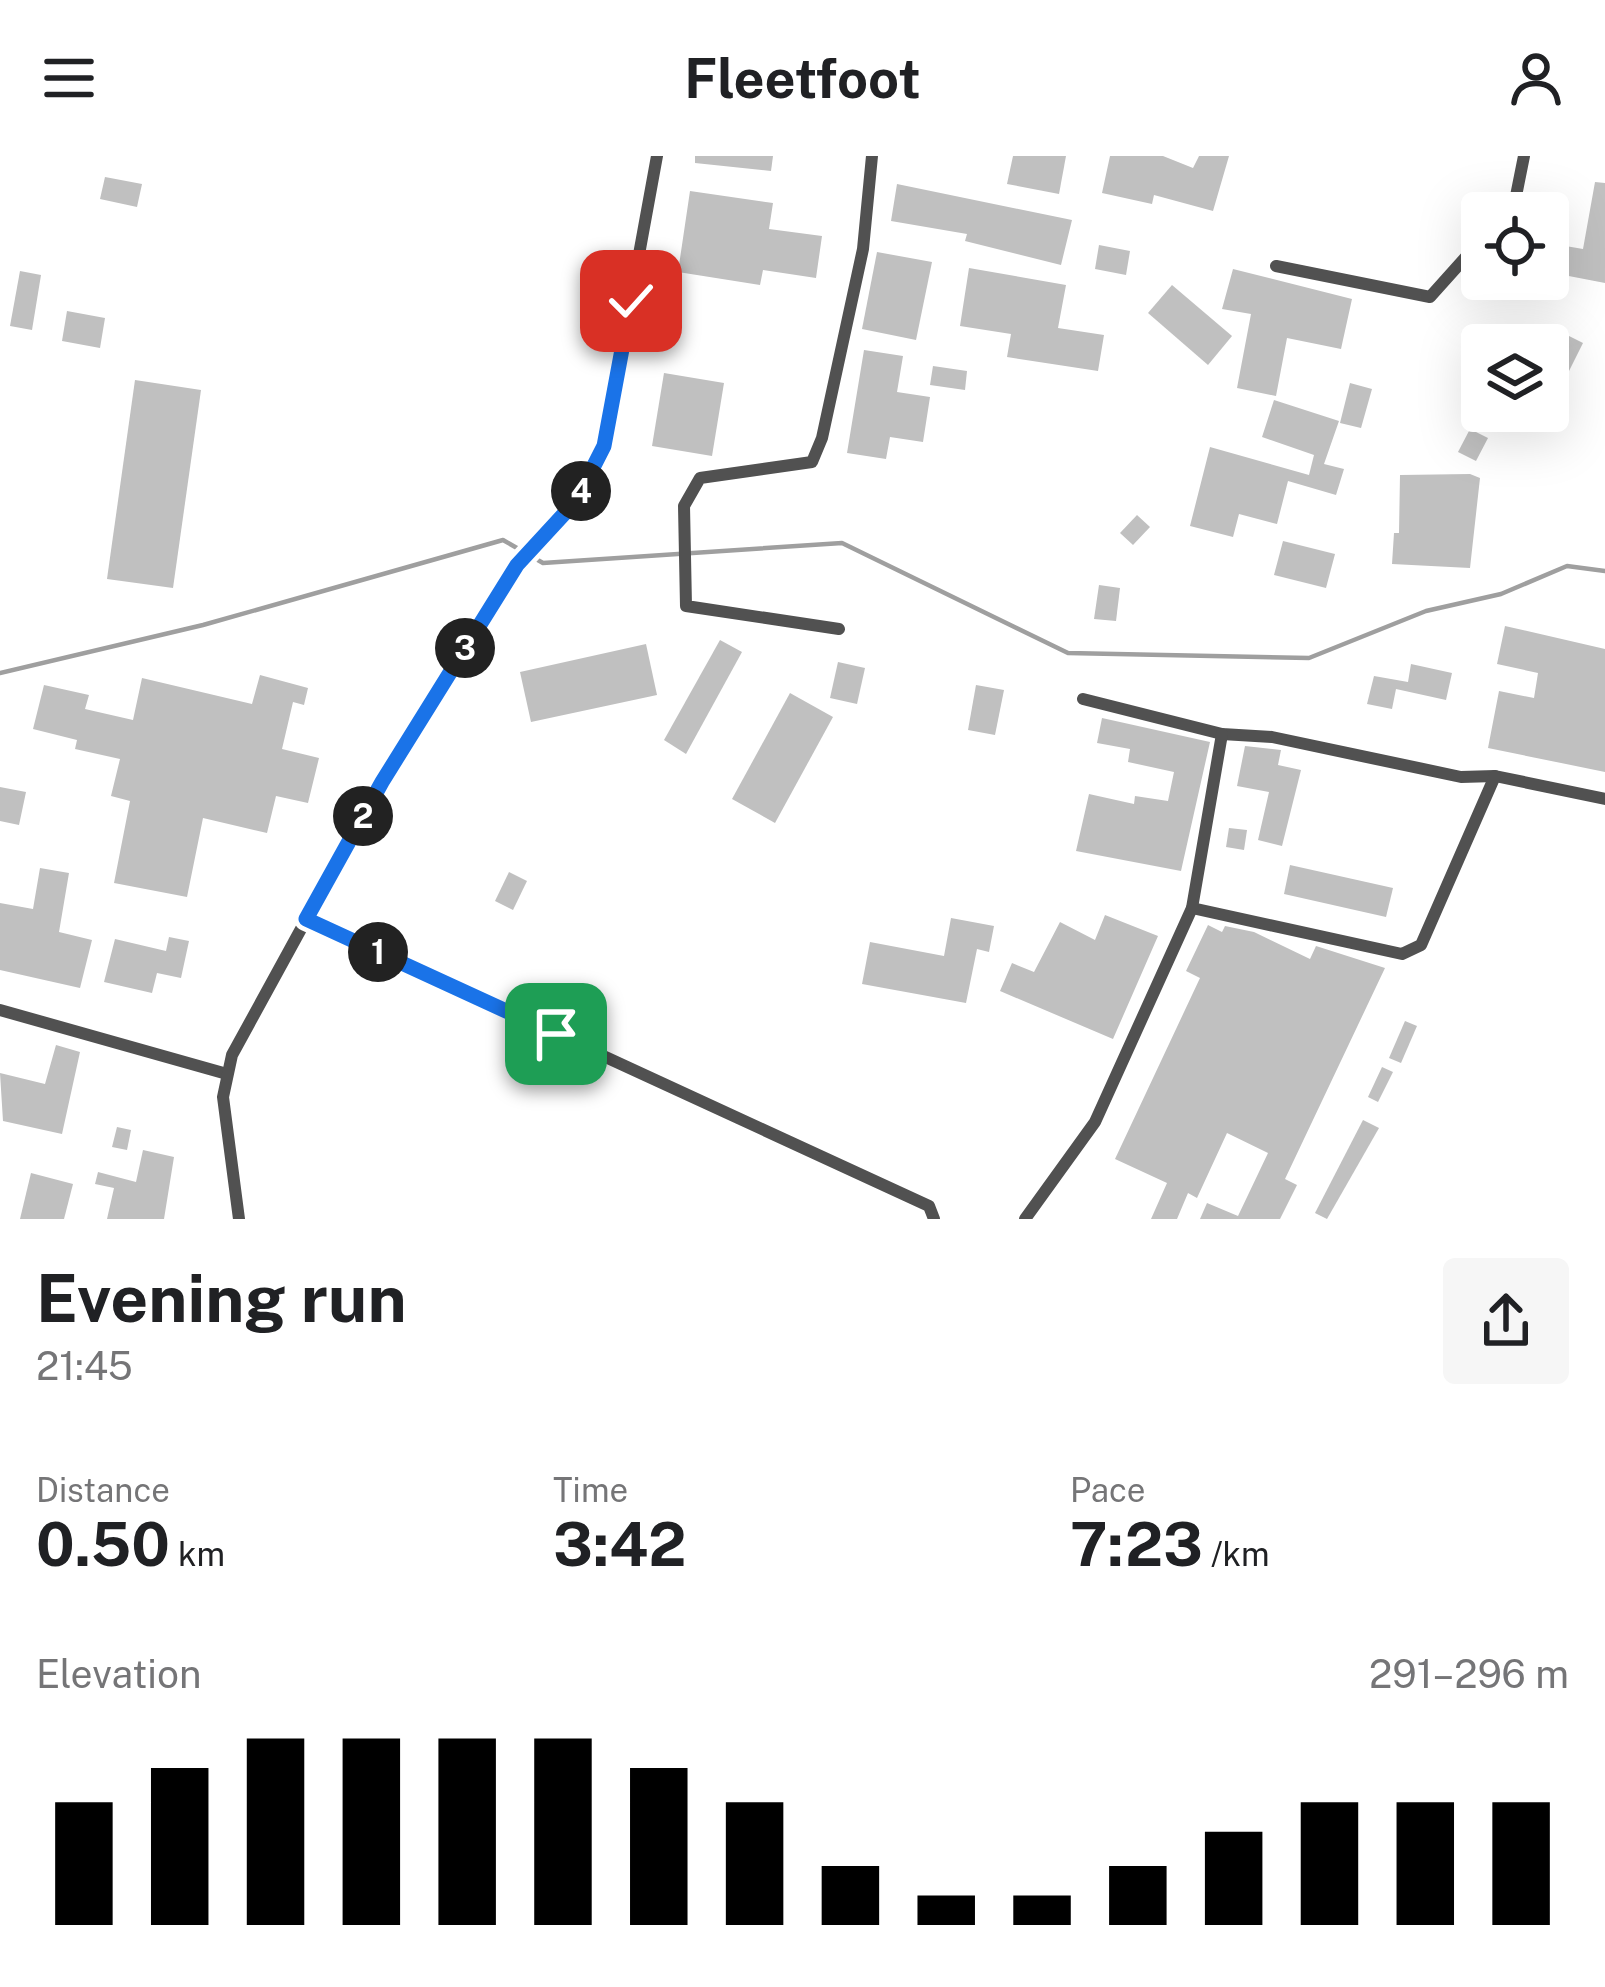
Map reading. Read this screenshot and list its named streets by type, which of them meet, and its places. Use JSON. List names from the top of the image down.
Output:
{
  "page": {
    "header": "Fleetfoot",
    "pins": [
      "4",
      "3",
      "2",
      "1"
    ],
    "heading": ["Evening run", "21:45"],
    "stats": [
      ["Distance", "0.50 km"],
      ["Time", "3:42"],
      ["Pace", "7:23 /km"]
    ],
    "chart": ["Elevation", "291–296 m"]
  }
}
